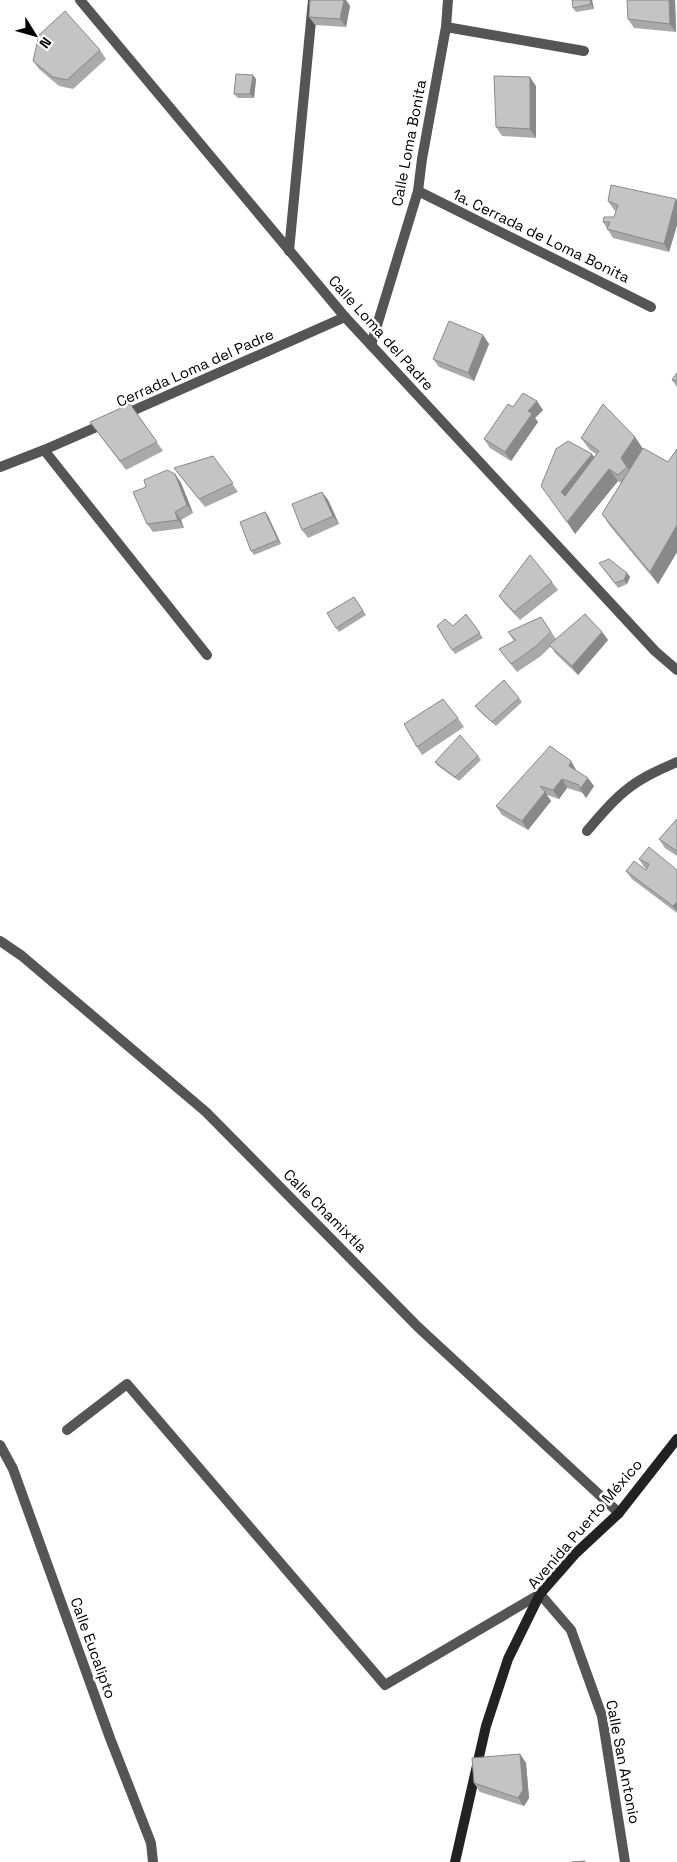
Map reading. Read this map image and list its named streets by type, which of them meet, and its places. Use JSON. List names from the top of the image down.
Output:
{
  "streets": {
    "main road": ["Avenida Puerto México"],
    "street": [
      "Calle Loma Bonita",
      "1a. Cerrada de Loma Bonita",
      "Calle Loma del Padre",
      "Cerrada Loma del Padre",
      "Calle Chamixtla",
      "Calle Eucalipto",
      "Calle San Antonio"
    ]
  },
  "crossings": [
    ["Calle Loma Bonita", "1a. Cerrada de Loma Bonita"],
    ["Calle Loma Bonita", "Calle Loma del Padre"],
    ["Calle Loma del Padre", "Cerrada Loma del Padre"],
    ["Calle Chamixtla", "Avenida Puerto México"],
    ["Avenida Puerto México", "Calle San Antonio"]
  ],
  "north": "bottom right"
}
